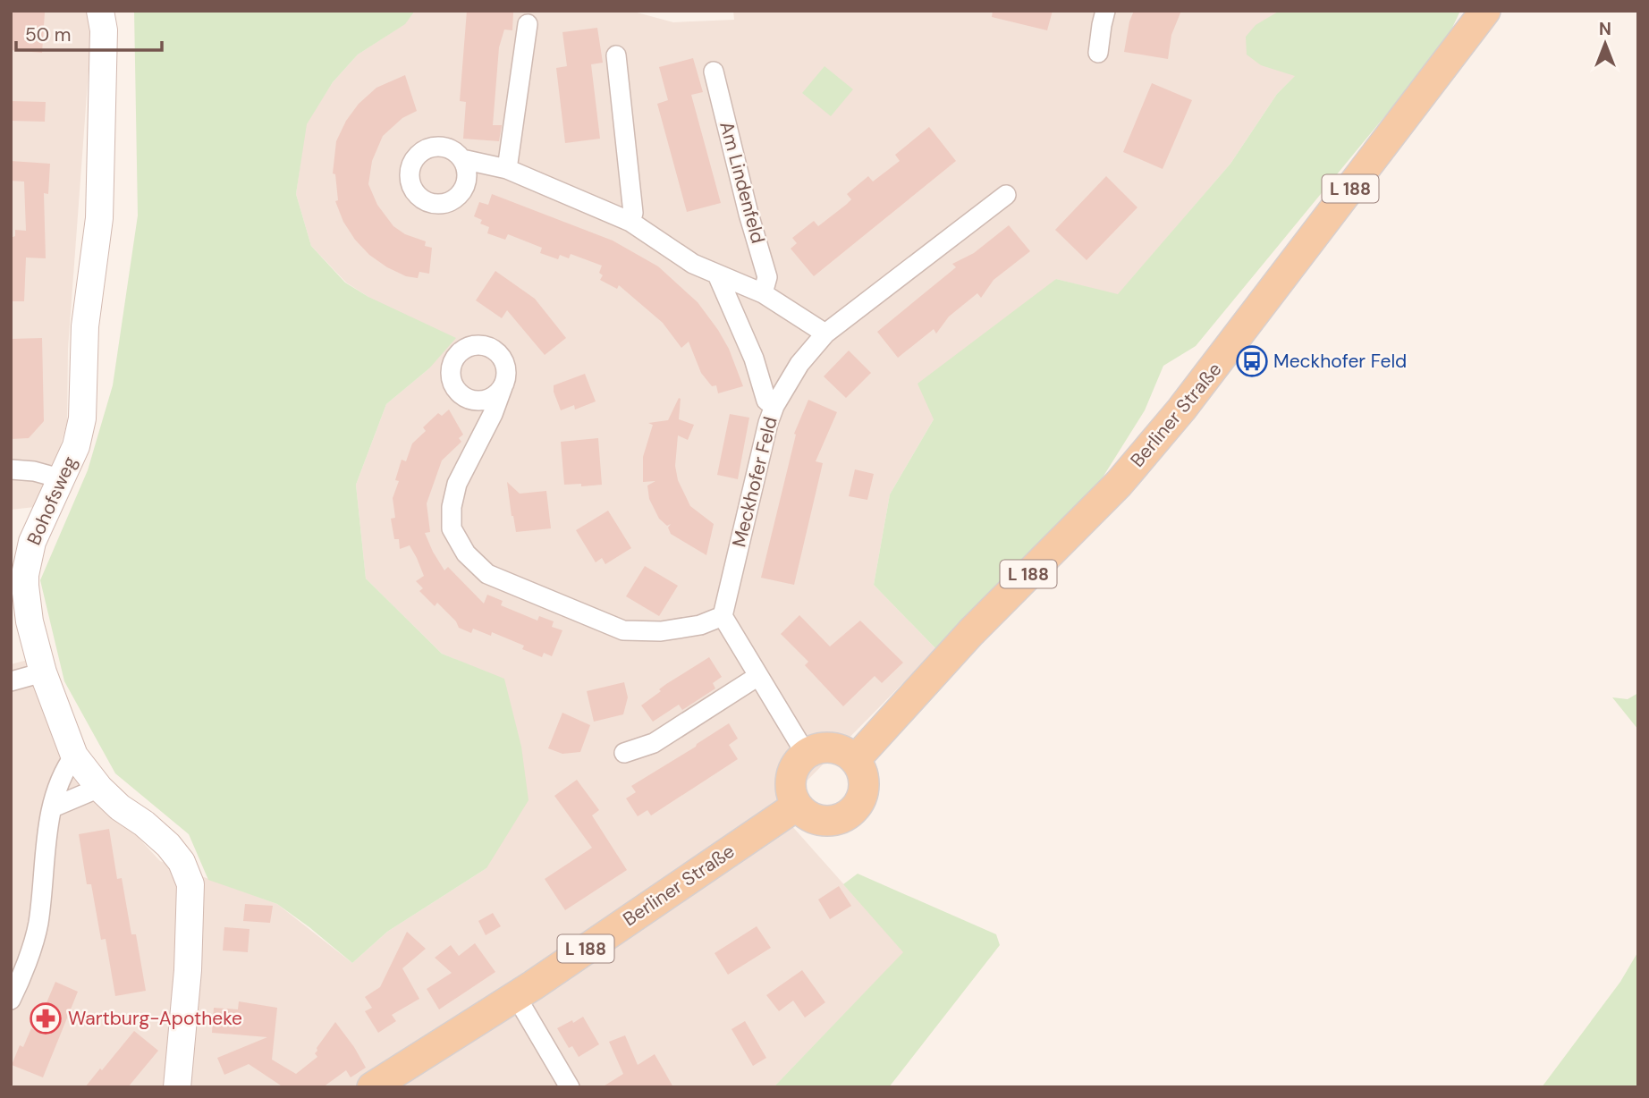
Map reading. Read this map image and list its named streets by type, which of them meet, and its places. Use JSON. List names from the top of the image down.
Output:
{
  "streets": {
    "main road": ["L 188", "Berliner Straße"],
    "street": ["Am Lindenfeld", "Meckhofer Feld", "Bohofsweg"]
  },
  "places": {
    "bus stop": ["Meckhofer Feld"],
    "pharmacy": ["Wartburg-Apotheke"]
  },
  "scale_bar": "50 m",
  "north": "top"
}
